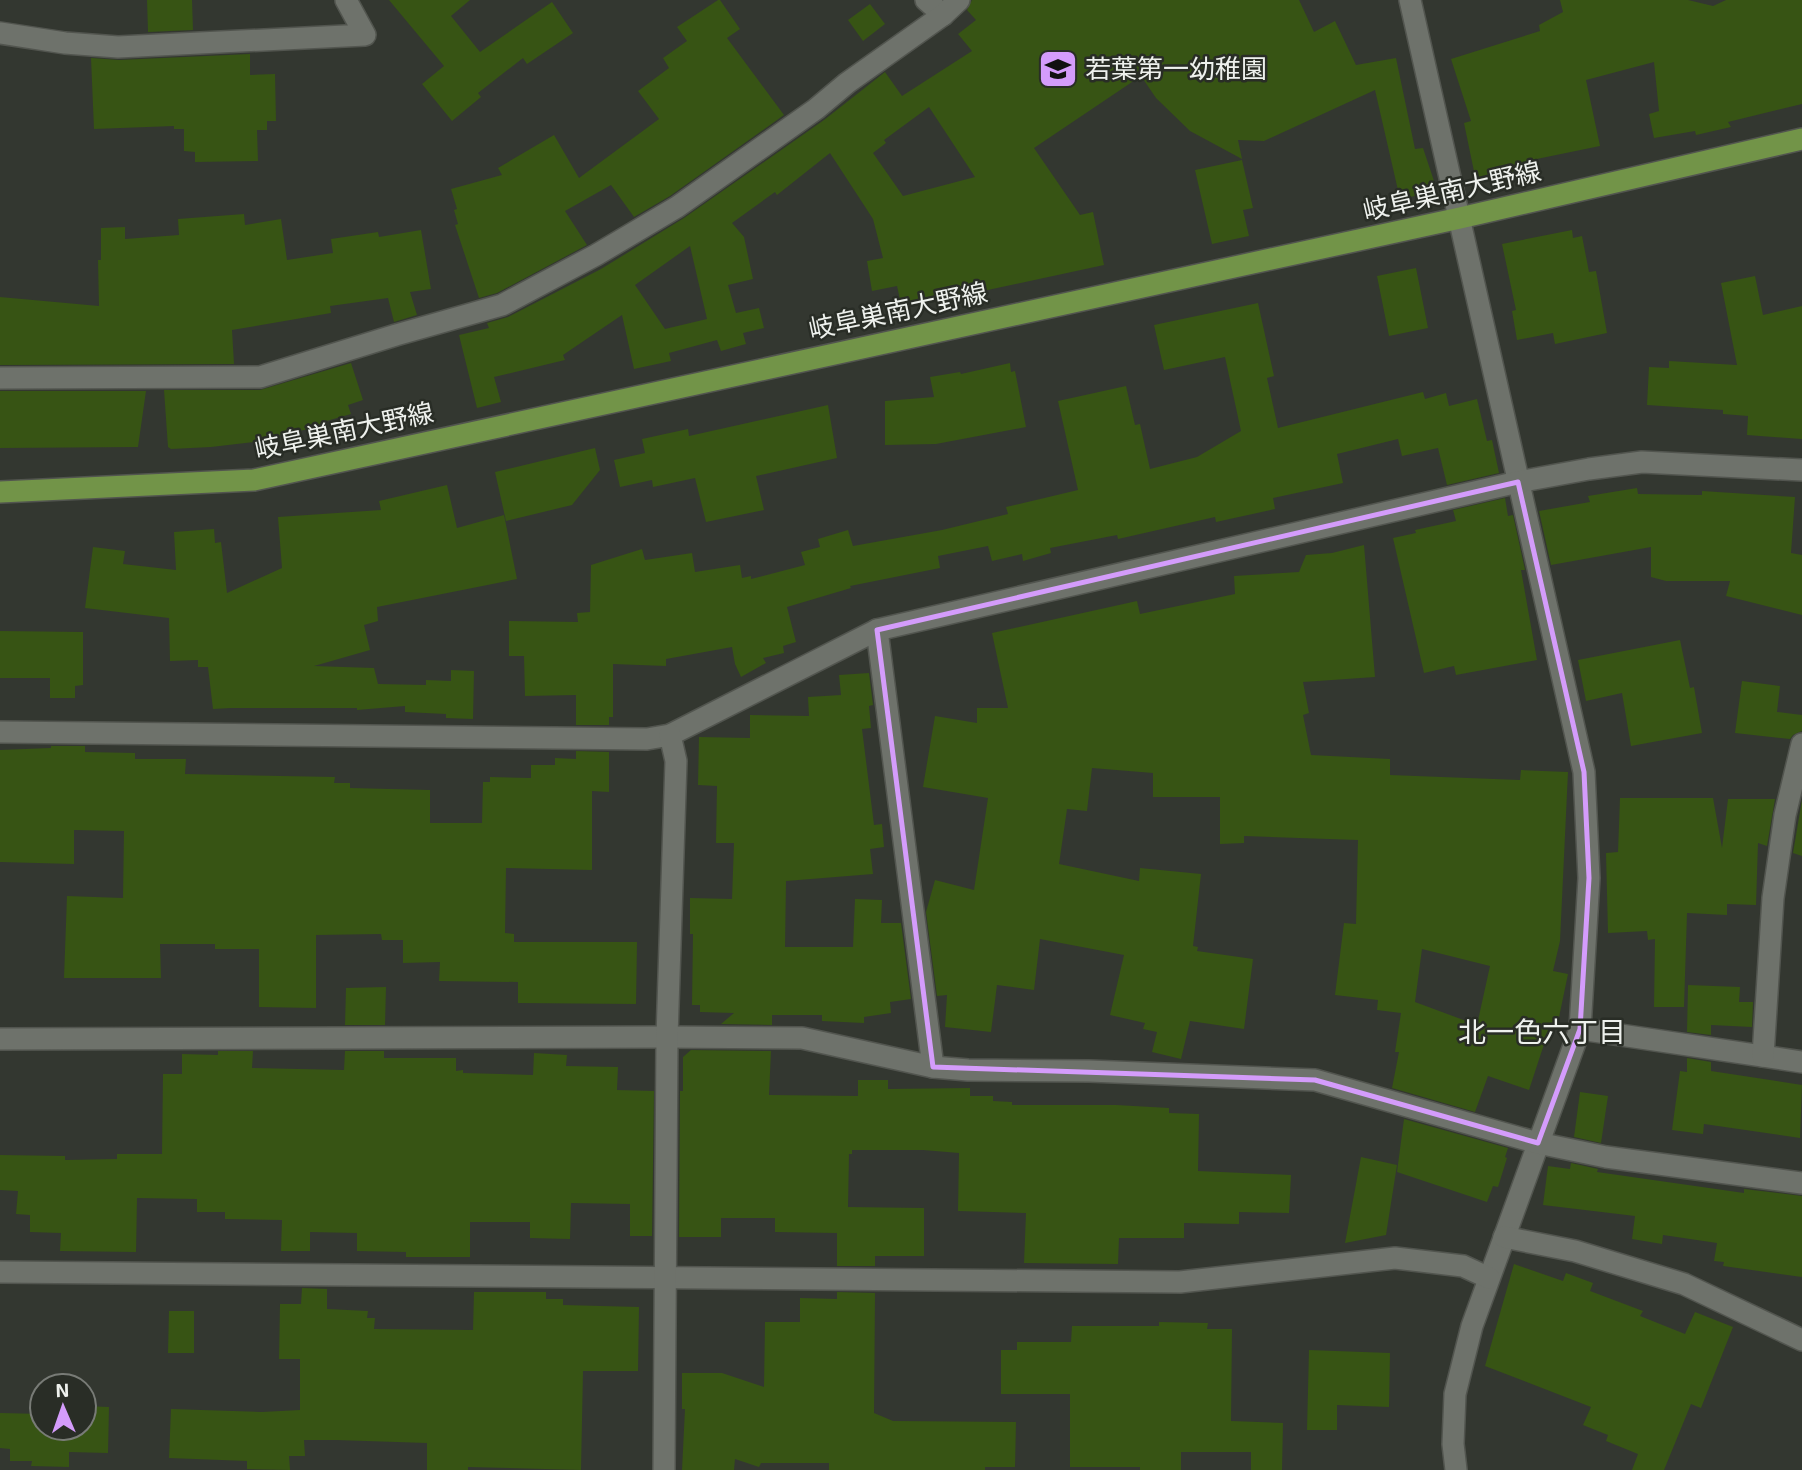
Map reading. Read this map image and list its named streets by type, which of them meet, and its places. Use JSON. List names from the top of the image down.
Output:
{
  "streets": {
    "main road": ["岐阜巣南大野線"]
  },
  "districts": ["北一色六丁目"],
  "places": {
    "school or university": ["若葉第一幼稚園"]
  },
  "north": "top"
}
